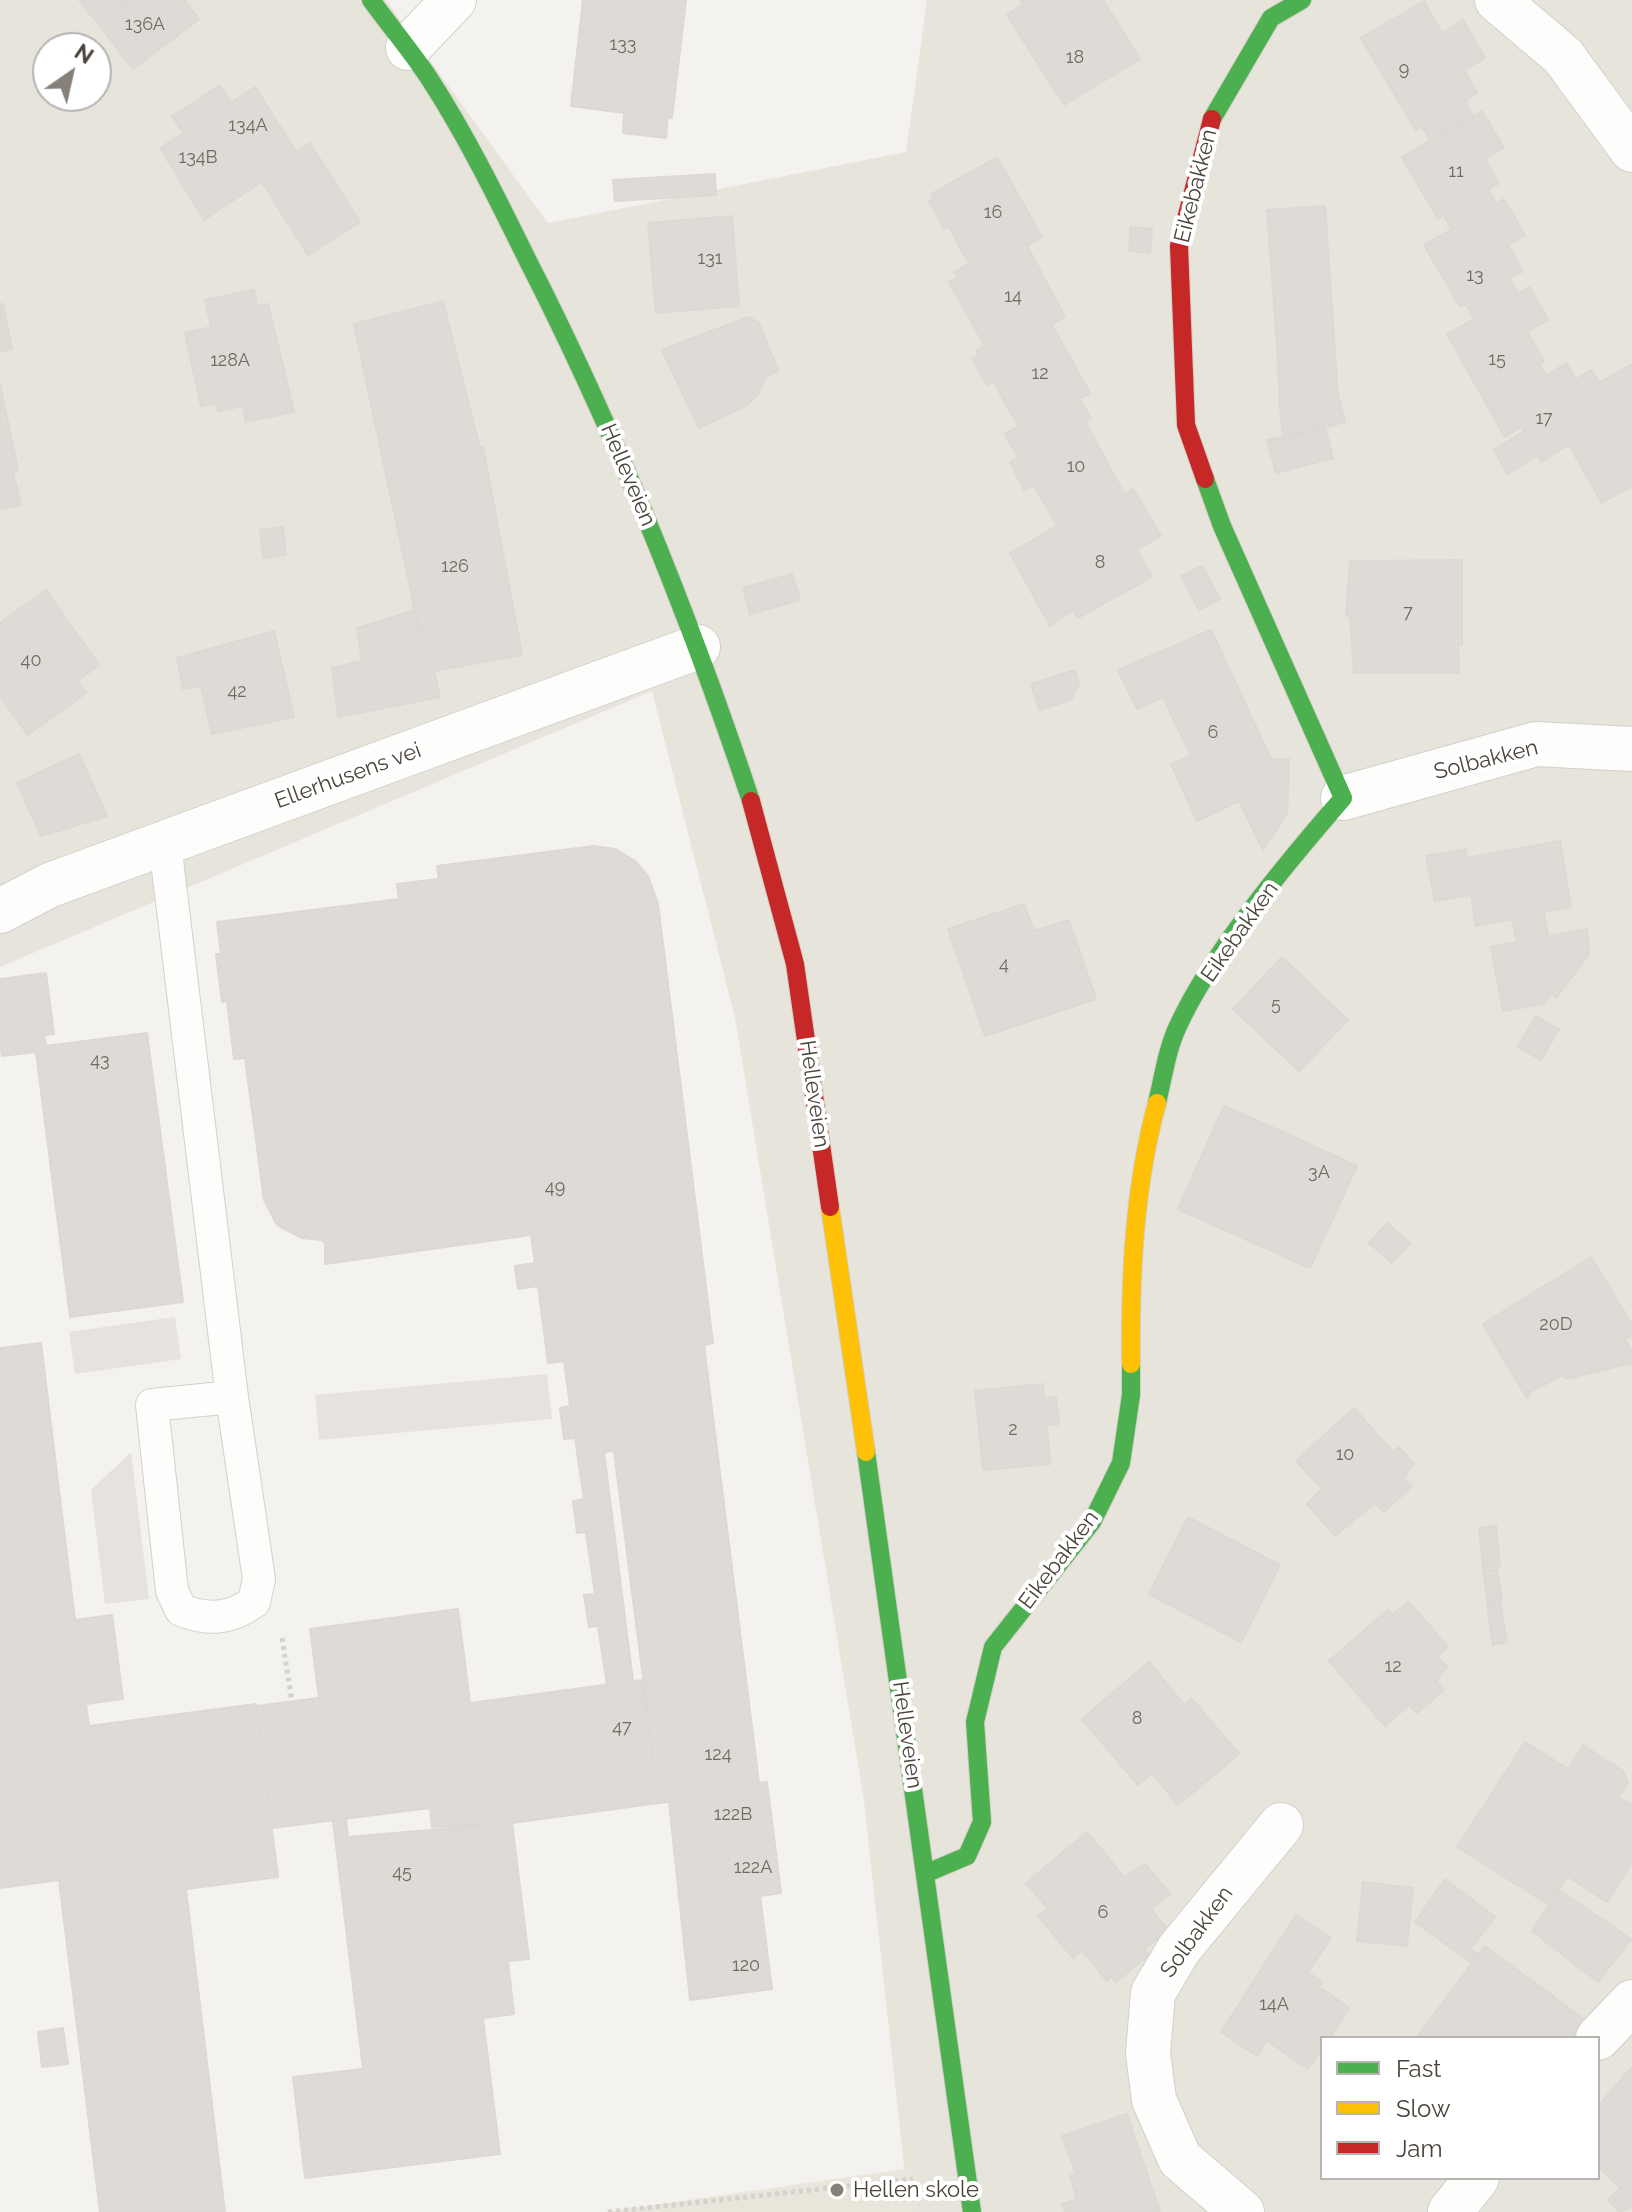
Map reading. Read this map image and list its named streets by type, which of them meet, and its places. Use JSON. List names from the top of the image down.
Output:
{
  "streets": {
    "main road": ["Eikebakken", "Helleveien"],
    "street": ["Solbakken", "Ellerhusens vei"]
  },
  "crossings": [
    ["Eikebakken", "Helleveien"],
    ["Eikebakken", "Solbakken"],
    ["Helleveien", "Ellerhusens vei"]
  ],
  "places": ["Hellen skole"],
  "house_numbers": [
    "136A",
    "133",
    "18",
    "9",
    "134A",
    "134B",
    "11",
    "16",
    "131",
    "13",
    "14",
    "15",
    "128A",
    "12",
    "17",
    "10",
    "8",
    "126",
    "7",
    "40",
    "42",
    "6",
    "4",
    "5",
    "43",
    "3A",
    "49",
    "20D",
    "2",
    "10",
    "12",
    "8",
    "47",
    "124",
    "122B",
    "122A",
    "45",
    "6",
    "120",
    "14A"
  ],
  "legend": ["Fast", "Slow", "Jam"],
  "north": "top right"
}
